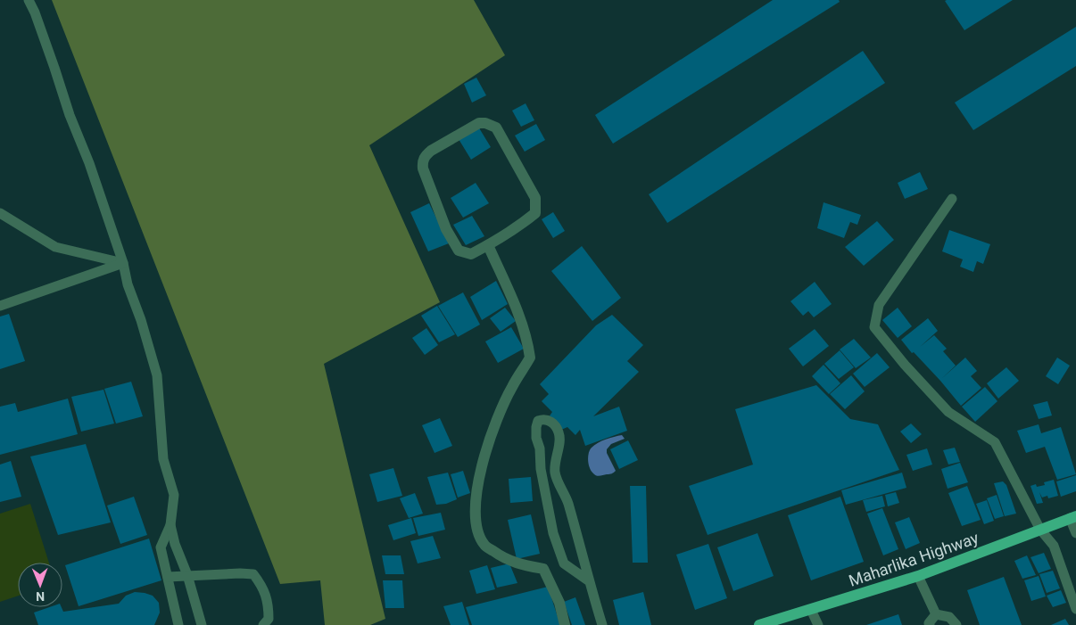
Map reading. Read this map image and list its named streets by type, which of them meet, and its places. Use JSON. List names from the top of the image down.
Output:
{
  "streets": {
    "main road": ["Maharlika Highway"]
  },
  "north": "bottom"
}
